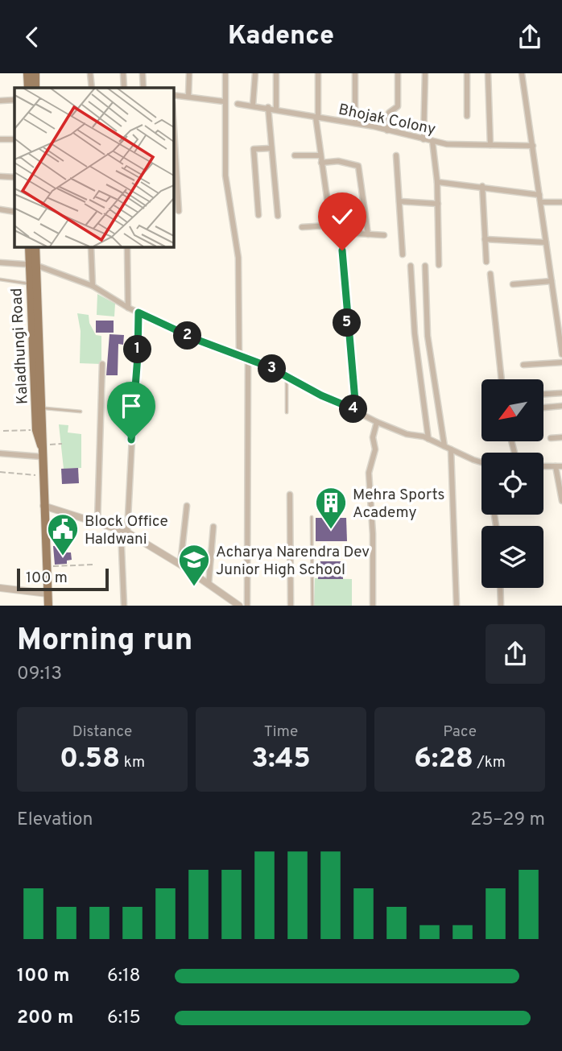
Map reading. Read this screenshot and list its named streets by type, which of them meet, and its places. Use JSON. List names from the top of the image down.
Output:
{
  "streets": {
    "main road": ["Kaladhungi Road"],
    "street": ["Bhojak Colony"]
  },
  "places": {
    "building": ["Mehra Sports Academy"],
    "public building": ["Block Office Haldwani"],
    "school or university": ["Acharya Narendra Dev Junior High School"]
  },
  "scale_bar": "100 m",
  "north": "bottom left",
  "page": {
    "header": "Kadence",
    "pins": [
      "5",
      "2",
      "1",
      "3",
      "4"
    ],
    "scale": "100 m",
    "heading": ["Morning run", "09:13"],
    "stats": [
      ["Distance", "0.58 km"],
      ["Time", "3:45"],
      ["Pace", "6:28 /km"]
    ],
    "chart": ["Elevation", "25–29 m"],
    "list": [
      {
        "name": "100 m",
        "note": "6:18"
      },
      {
        "name": "200 m",
        "note": "6:15"
      }
    ]
  }
}
